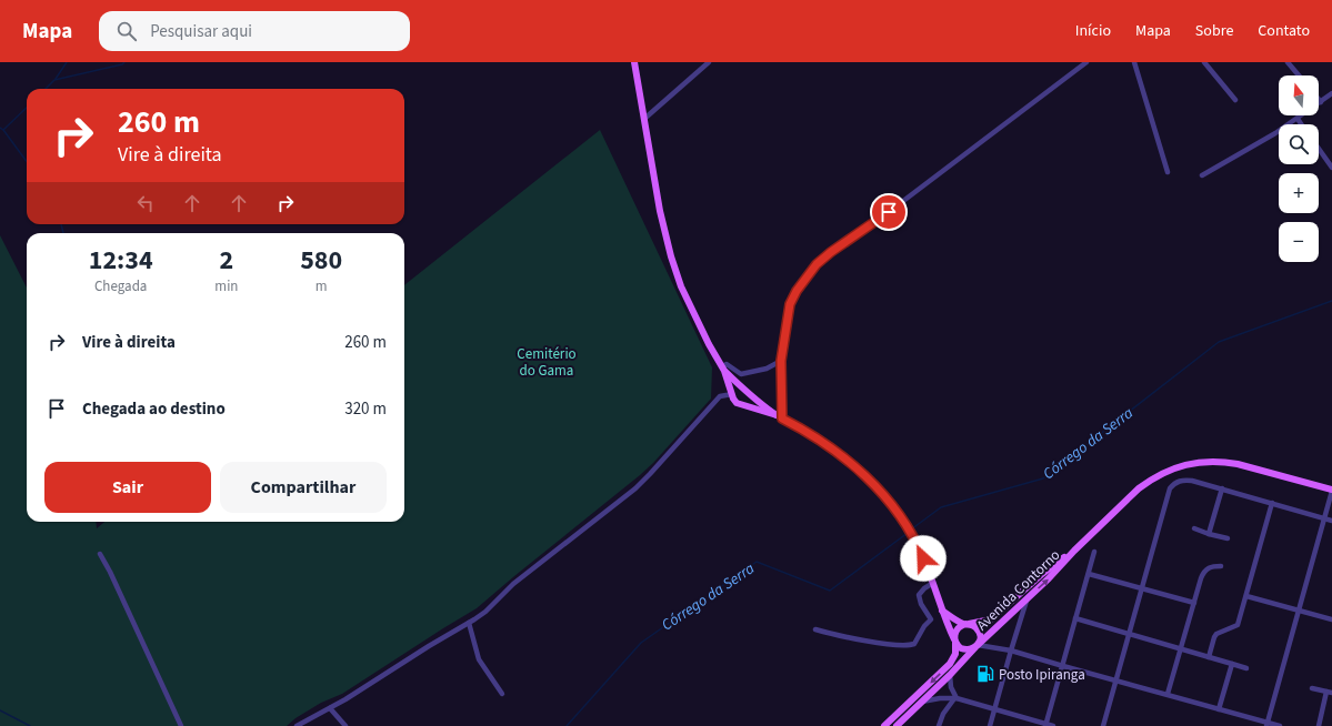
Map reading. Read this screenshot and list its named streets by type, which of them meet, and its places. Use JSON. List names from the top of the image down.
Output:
{
  "streets": {
    "main road": ["Avenida Contorno"]
  },
  "water": ["Córrego da Serra"],
  "parks": ["Cemitério do Gama"],
  "places": {
    "fuel station": ["Posto Ipiranga"]
  },
  "north": "top",
  "page": {
    "header": "Mapa",
    "search": "Pesquisar aqui",
    "nav": [
      "Início",
      "Mapa",
      "Sobre",
      "Contato"
    ],
    "map_buttons": ["+", "−"],
    "turn": ["260 m", "Vire à direita"],
    "eta": [
      "12:34",
      "Chegada",
      "2",
      "min",
      "580",
      "m"
    ],
    "list": [
      {
        "name": "Vire à direita",
        "value": "260 m"
      },
      {
        "name": "Chegada ao destino",
        "value": "320 m"
      }
    ],
    "buttons": ["Sair", "Compartilhar"]
  }
}
